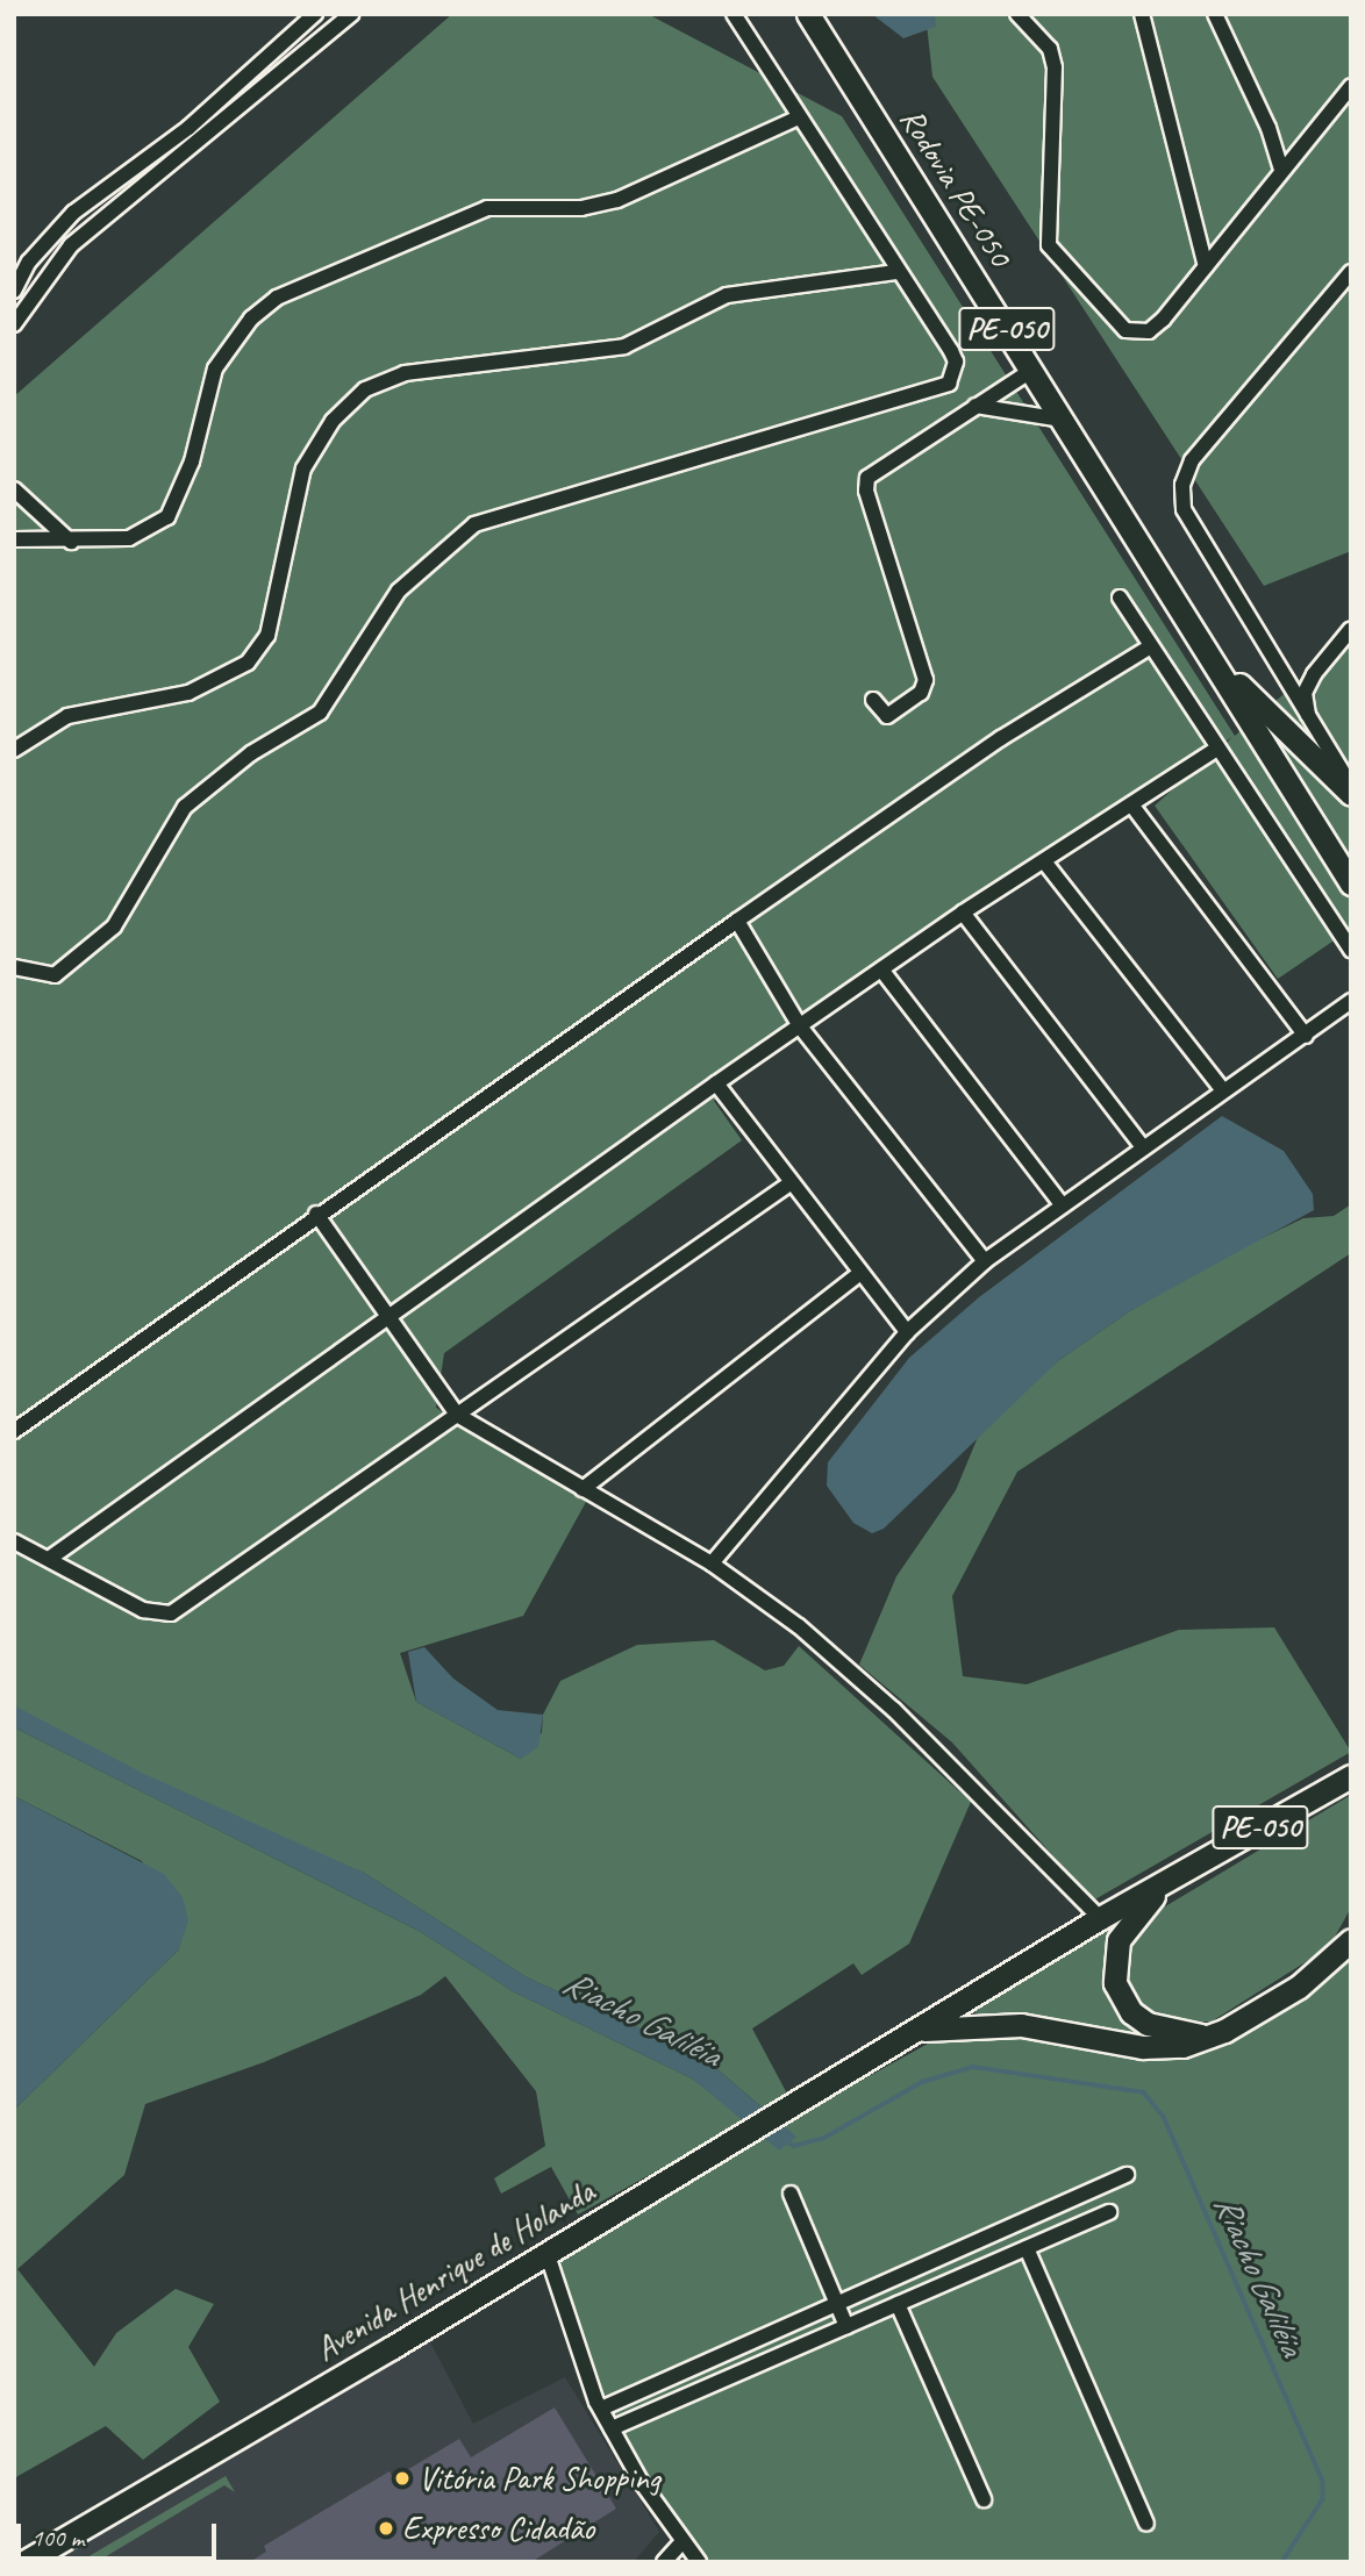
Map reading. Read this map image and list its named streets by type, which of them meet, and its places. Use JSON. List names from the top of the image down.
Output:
{
  "streets": {
    "main road": ["Rodovia PE-050", "PE-050", "Avenida Henrique de Holanda"]
  },
  "water": ["Riacho Galiléia"],
  "places": ["Vitória Park Shopping", "Expresso Cidadão"],
  "scale_bar": "100 m"
}
